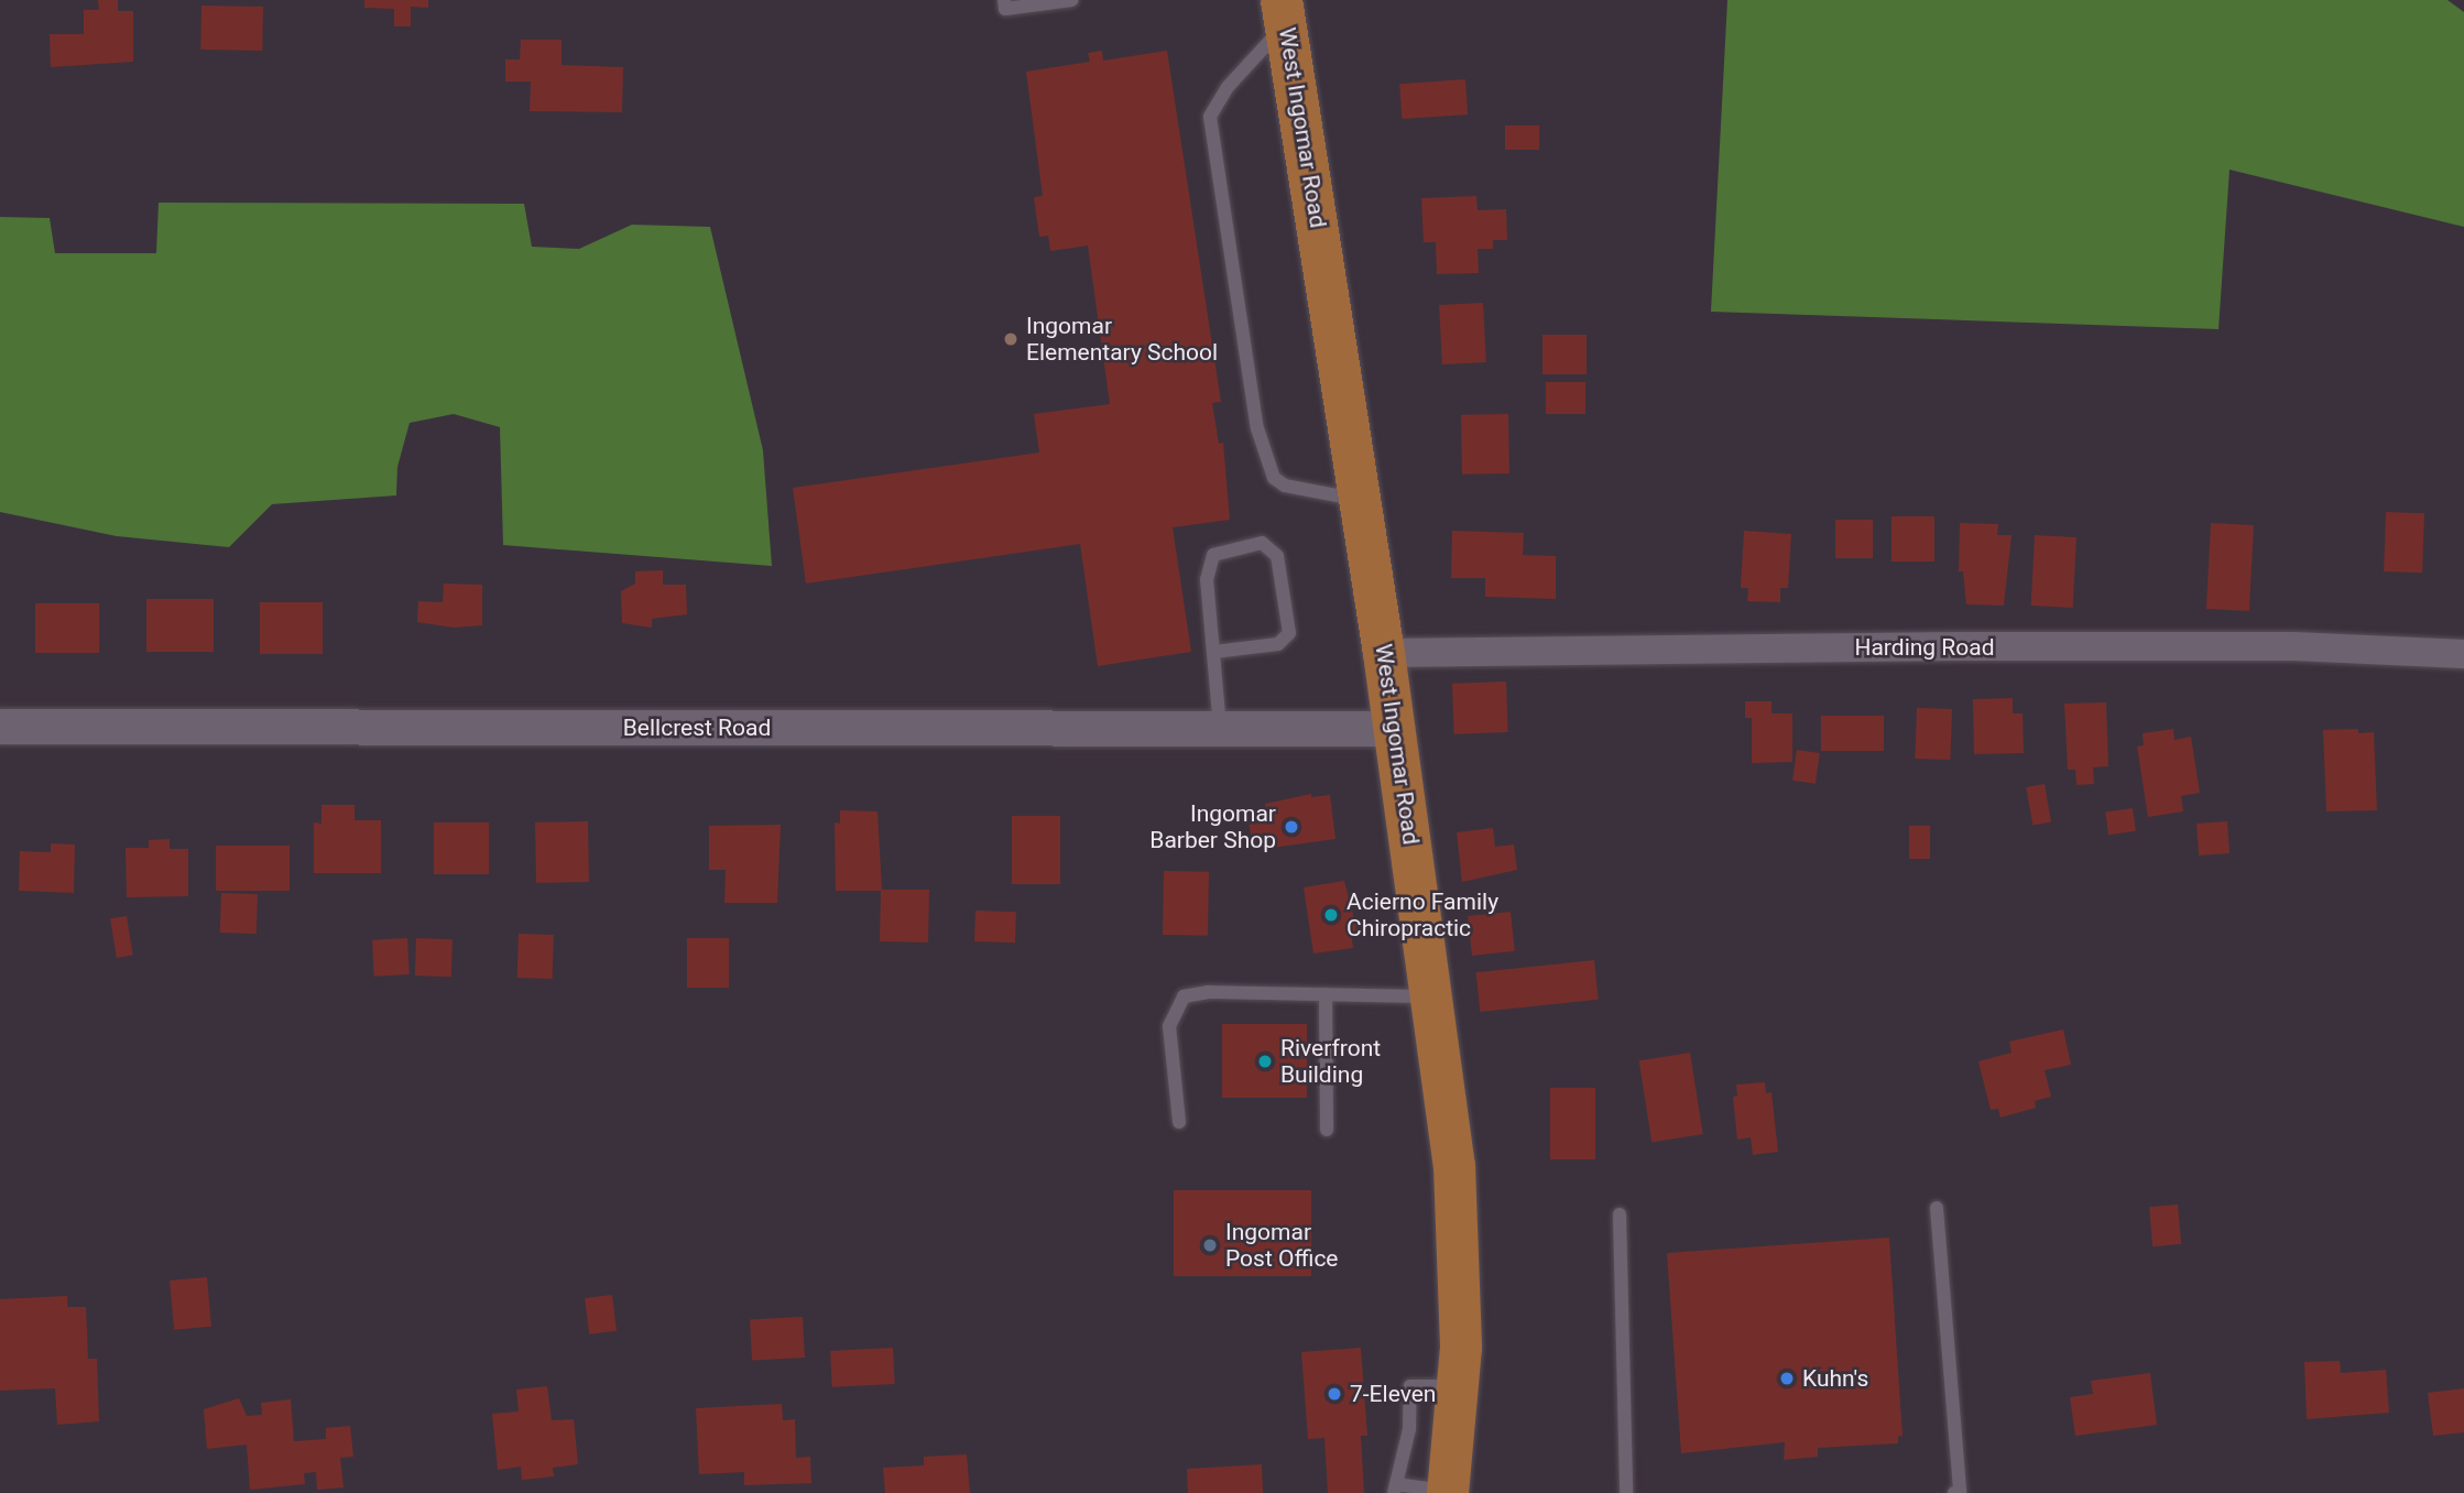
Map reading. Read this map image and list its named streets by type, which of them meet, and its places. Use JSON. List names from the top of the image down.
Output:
{
  "streets": {
    "main road": ["West Ingomar Road"],
    "street": ["Harding Road", "Bellcrest Road"]
  },
  "crossings": [
    ["West Ingomar Road", "Harding Road"],
    ["West Ingomar Road", "Bellcrest Road"]
  ],
  "places": [
    "Ingomar Elementary School",
    "Ingomar Barber Shop",
    "Acierno Family Chiropractic",
    "Riverfront Building",
    "Ingomar Post Office",
    "Kuhn's",
    "7-Eleven"
  ]
}
